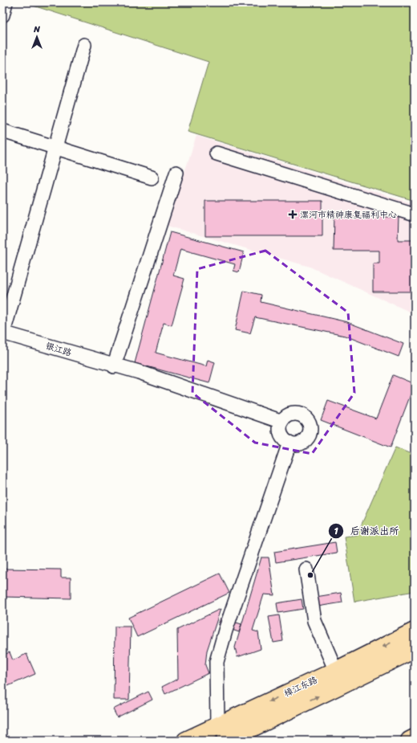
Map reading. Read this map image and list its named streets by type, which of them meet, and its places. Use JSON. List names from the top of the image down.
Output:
{
  "streets": {
    "main road": ["樟江东路"],
    "street": ["银江路"]
  },
  "places": {
    "health": ["漯河市精神康复福利中心"],
    "other": ["后谢派出所"]
  },
  "north": "top"
}
